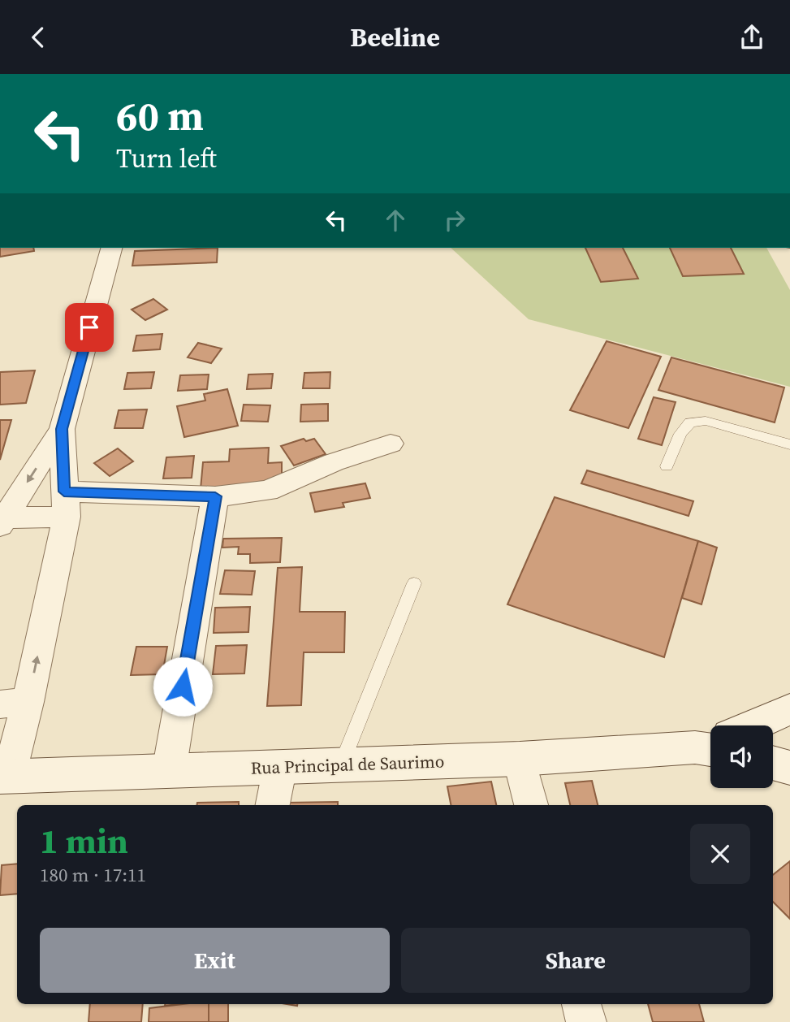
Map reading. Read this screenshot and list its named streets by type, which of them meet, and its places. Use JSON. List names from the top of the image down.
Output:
{
  "streets": {
    "street": ["Rua Principal de Saurimo"]
  },
  "page": {
    "header": "Beeline",
    "turn": ["60 m", "Turn left"],
    "heading": ["1 min", "180 m · 17:11"],
    "buttons": ["Exit", "Share"]
  }
}
